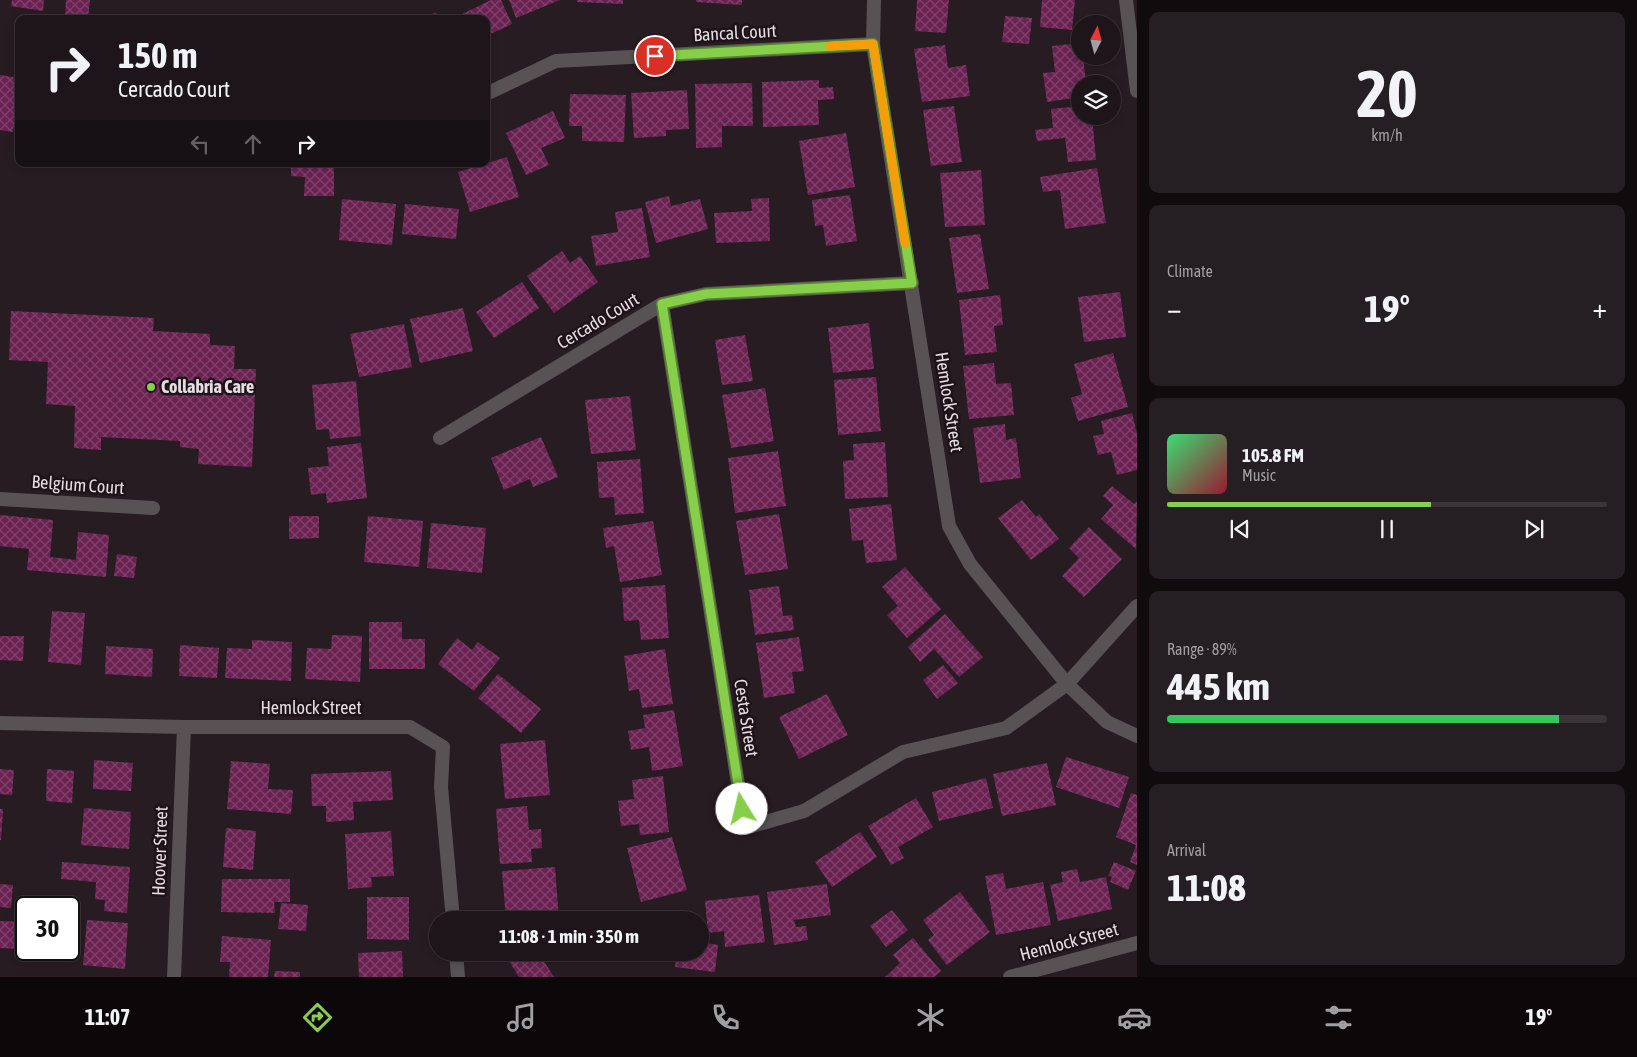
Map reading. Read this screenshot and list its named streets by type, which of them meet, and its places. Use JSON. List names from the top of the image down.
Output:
{
  "streets": {
    "street": [
      "Bancal Court",
      "Cercado Court",
      "Hemlock Street",
      "Belgium Court",
      "Cesta Street",
      "Hoover Street"
    ]
  },
  "crossings": [
    ["Bancal Court", "Hemlock Street"],
    ["Cercado Court", "Hemlock Street"],
    ["Cercado Court", "Cesta Street"],
    ["Hemlock Street", "Cesta Street"],
    ["Hemlock Street", "Hoover Street"]
  ],
  "places": ["Collabria Care"],
  "north": "top",
  "page": {
    "tile": [
      ["20", "km/h"],
      "Climate",
      ["Range · 89%", "445 km"],
      ["Arrival", "11:08"]
    ],
    "turn": ["150 m", "Cercado Court"],
    "heat": ["−", "19°", "+"],
    "song": ["105.8 FM", "Music"],
    "limit": "30",
    "trip": "11:08 · 1 min · 350 m",
    "tabs": ["11:07", "19°"]
  }
}
